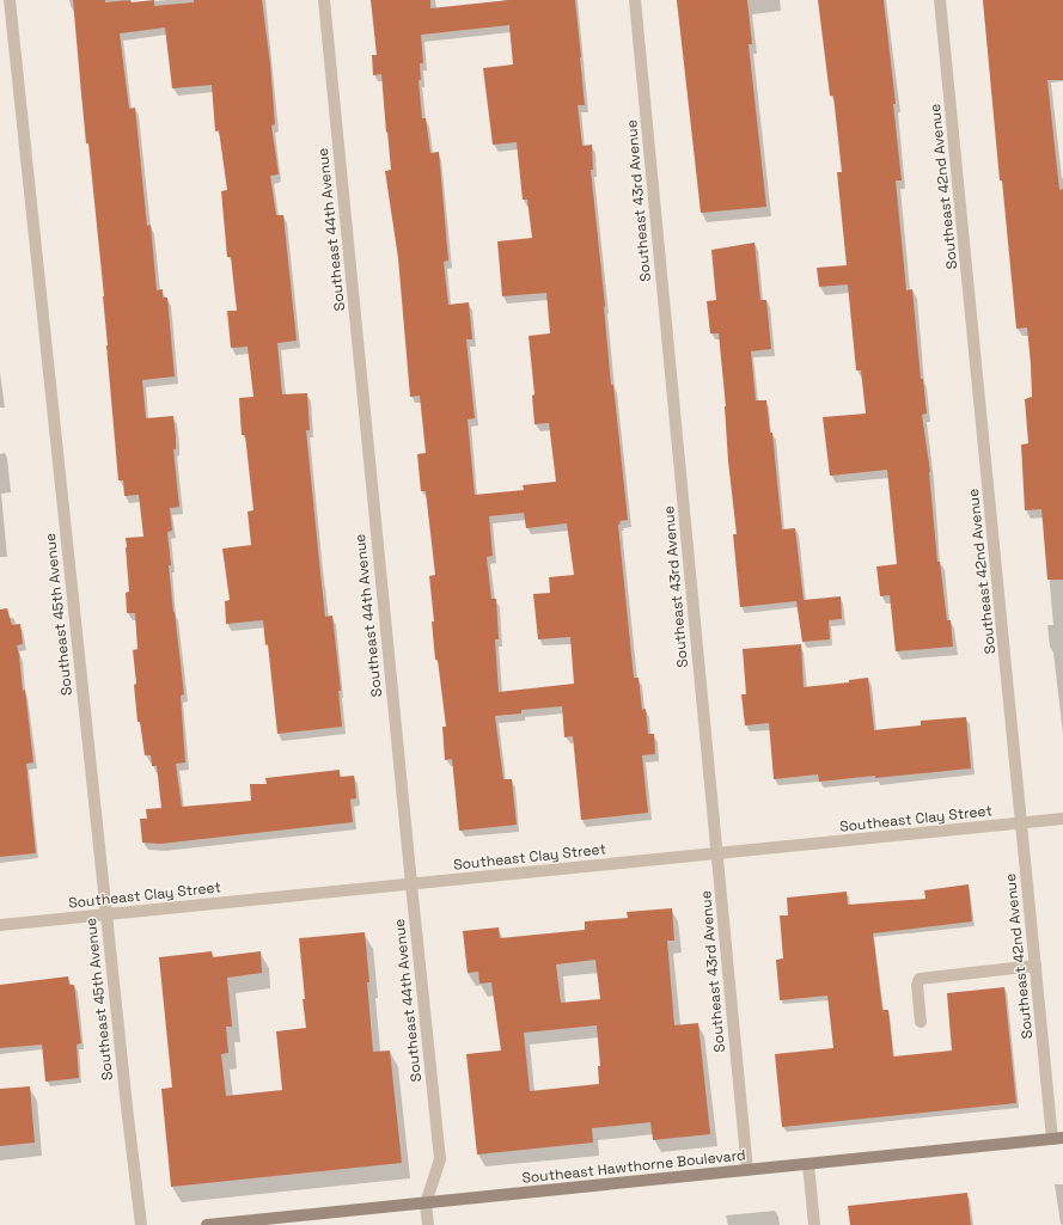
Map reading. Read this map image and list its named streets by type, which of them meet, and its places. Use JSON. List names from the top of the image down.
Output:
{
  "streets": {
    "main road": ["Southeast Hawthorne Boulevard"],
    "street": [
      "Southeast 42nd Avenue",
      "Southeast 43rd Avenue",
      "Southeast 44th Avenue",
      "Southeast 45th Avenue",
      "Southeast Clay Street"
    ]
  },
  "crossings": [
    ["Southeast 42nd Avenue", "Southeast Clay Street"],
    ["Southeast 42nd Avenue", "Southeast Hawthorne Boulevard"],
    ["Southeast 43rd Avenue", "Southeast Clay Street"],
    ["Southeast 43rd Avenue", "Southeast Hawthorne Boulevard"],
    ["Southeast 44th Avenue", "Southeast Clay Street"],
    ["Southeast 44th Avenue", "Southeast Hawthorne Boulevard"],
    ["Southeast 45th Avenue", "Southeast Clay Street"]
  ]
}
